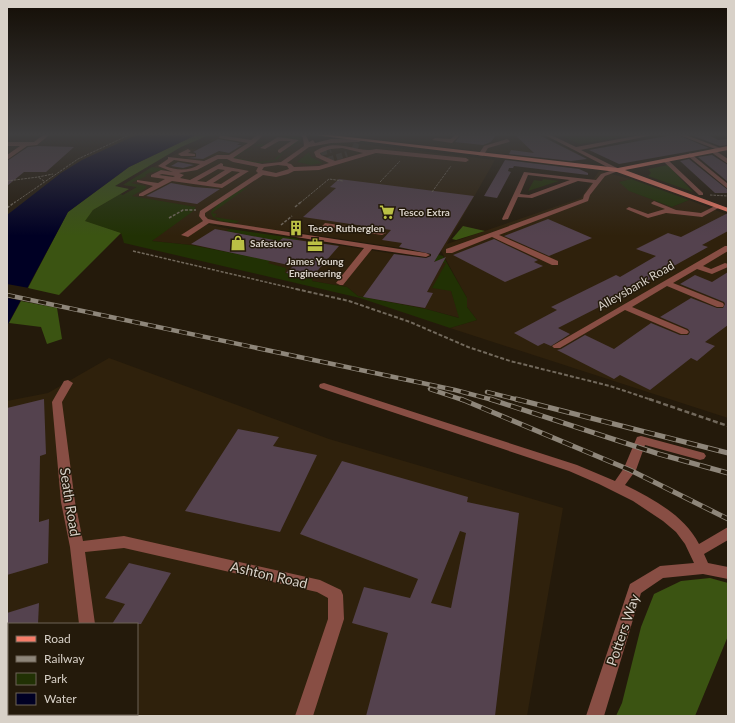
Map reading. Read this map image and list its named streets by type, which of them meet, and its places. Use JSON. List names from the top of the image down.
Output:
{
  "streets": {
    "street": [
      "Alleysbank Road",
      "Seath Road",
      "Ashton Road",
      "Potters Way"
    ]
  },
  "crossings": [
    ["Seath Road", "Ashton Road"]
  ],
  "places": {
    "supermarket": ["Tesco Extra"],
    "building": ["Tesco Rutherglen"],
    "shop": ["Safestore"],
    "office": ["James Young Engineering"]
  },
  "legend": [
    "Road",
    "Railway",
    "Park",
    "Water"
  ]
}
